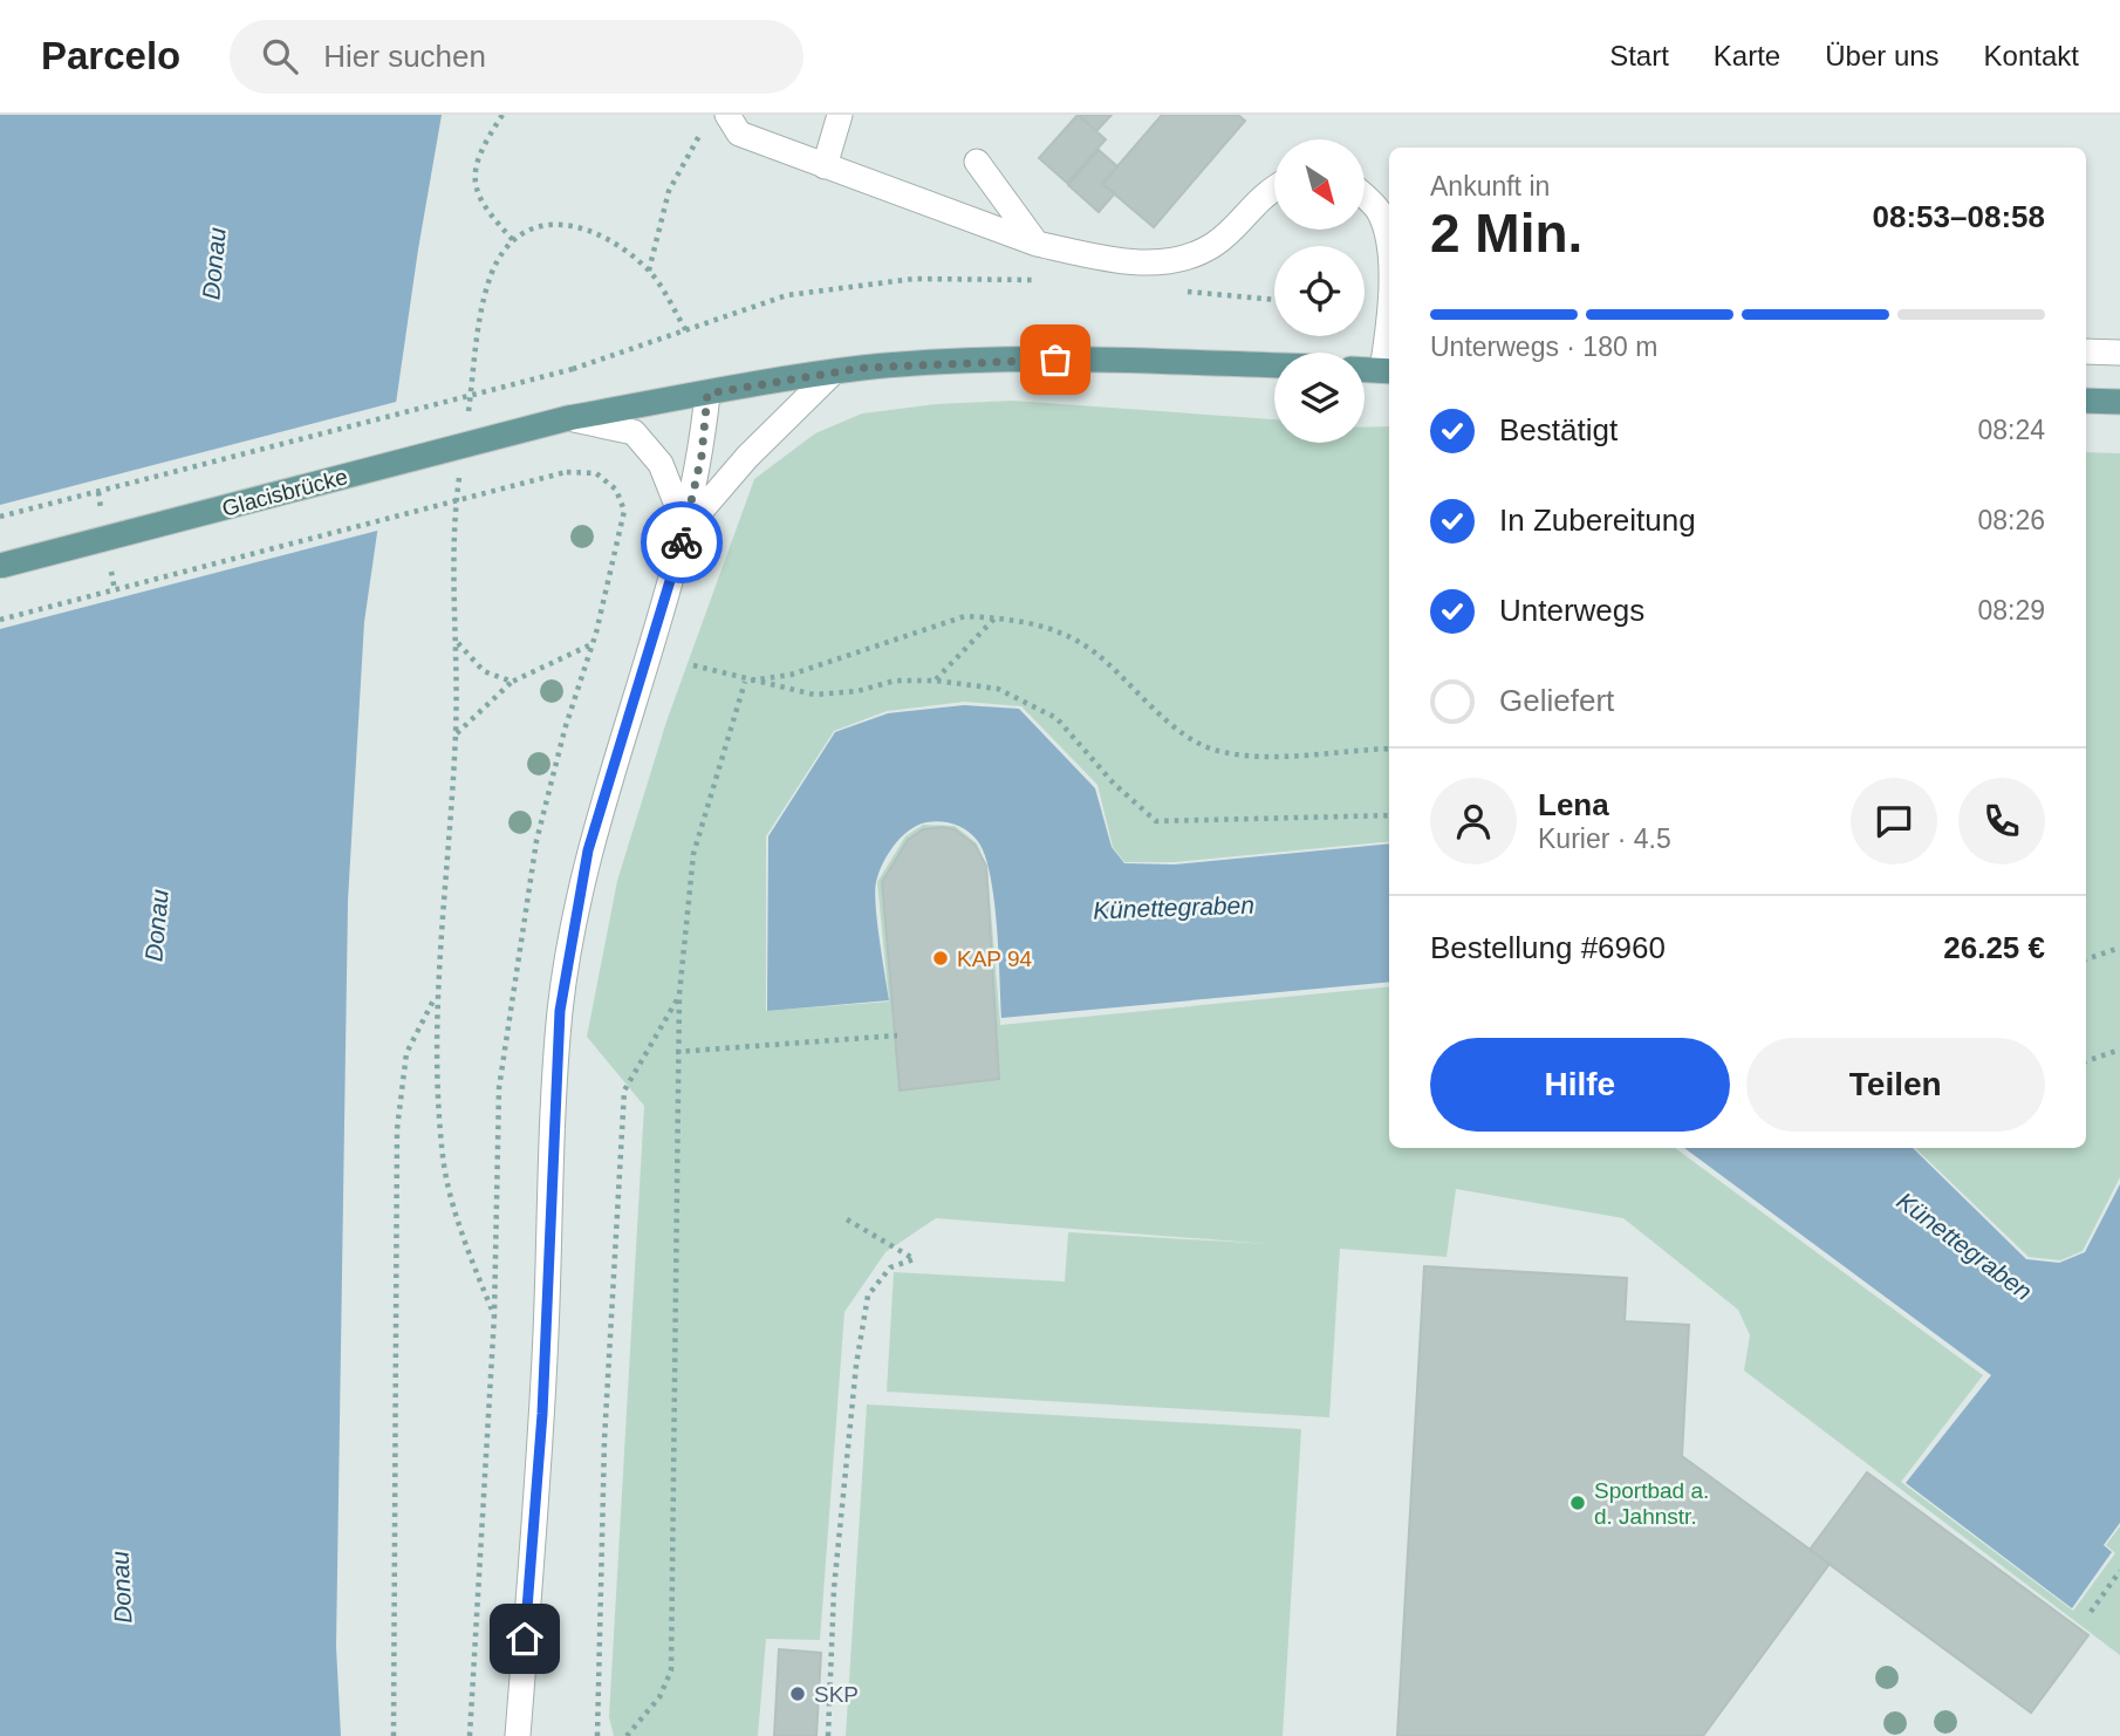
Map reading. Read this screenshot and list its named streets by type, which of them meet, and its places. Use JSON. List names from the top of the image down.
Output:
{
  "streets": {
    "main road": ["Glacisbrücke"]
  },
  "water": ["Donau", "Künettegraben"],
  "places": ["KAP 94", "Sportbad a. d. Jahnstr.", "SKP"],
  "north": "bottom right",
  "page": {
    "header": "Parcelo",
    "search": "Hier suchen",
    "nav": [
      "Start",
      "Karte",
      "Über uns",
      "Kontakt"
    ],
    "heading": ["2 Min.", "Ankunft in", "08:53–08:58"],
    "panel": [
      "Lena",
      "Kurier · 4.5",
      "Bestellung #6960",
      "26.25 €"
    ],
    "bar": "Unterwegs · 180 m",
    "list": [
      ["Bestätigt", "08:24"],
      ["In Zubereitung", "08:26"],
      ["Unterwegs", "08:29"],
      "Geliefert"
    ],
    "buttons": ["Hilfe", "Teilen"]
  }
}
